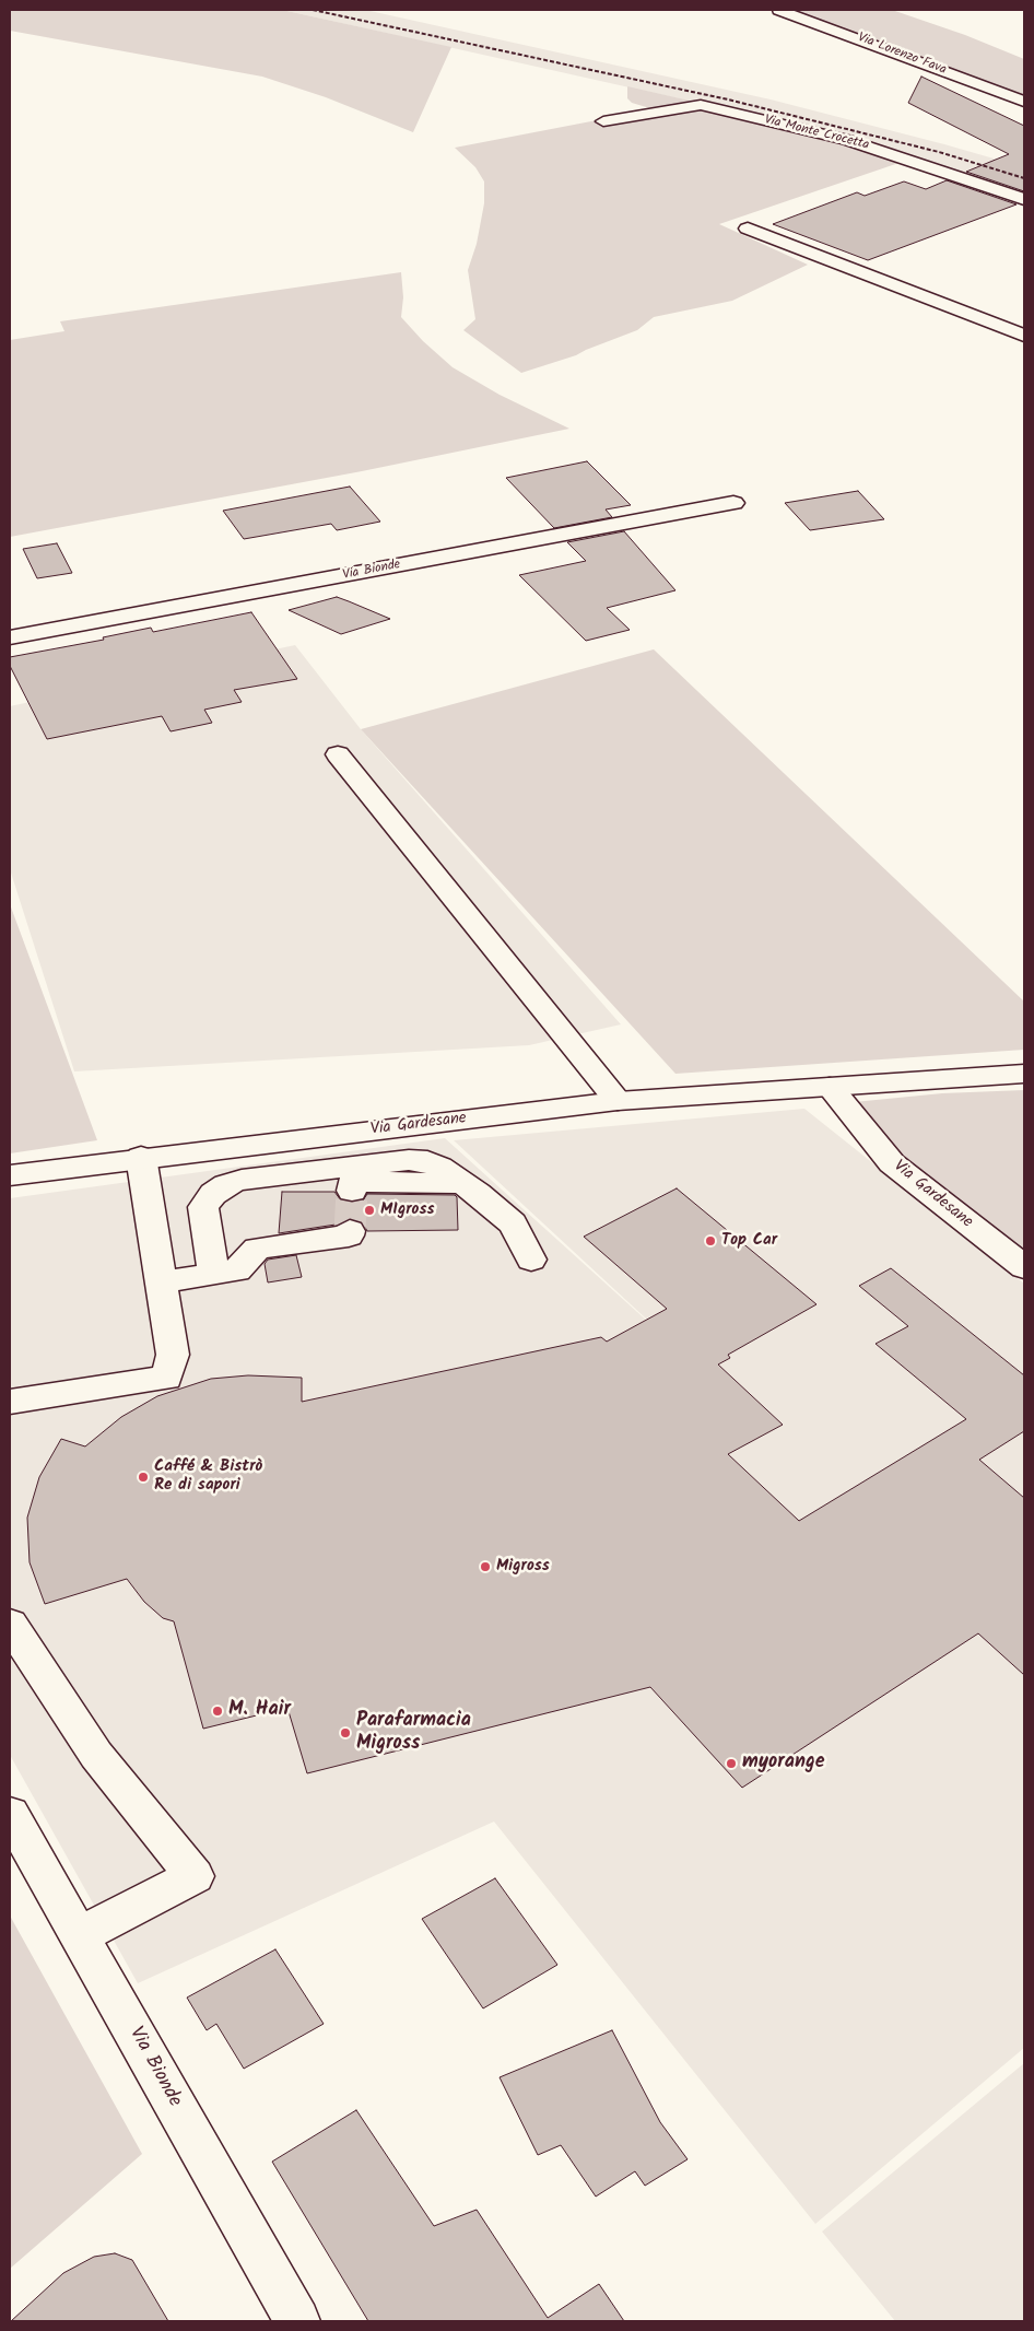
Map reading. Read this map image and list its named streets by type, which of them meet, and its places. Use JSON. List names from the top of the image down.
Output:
{
  "streets": {
    "street": [
      "Via Lorenzo Fava",
      "Via Monte Crocetta",
      "Via Bionde",
      "Via Gardesane"
    ]
  },
  "places": [
    "MIgross",
    "Top Car",
    "Caffé & Bistrò Re di sapori",
    "Migross",
    "M. Hair",
    "Parafarmacia Migross",
    "myorange"
  ]
}
